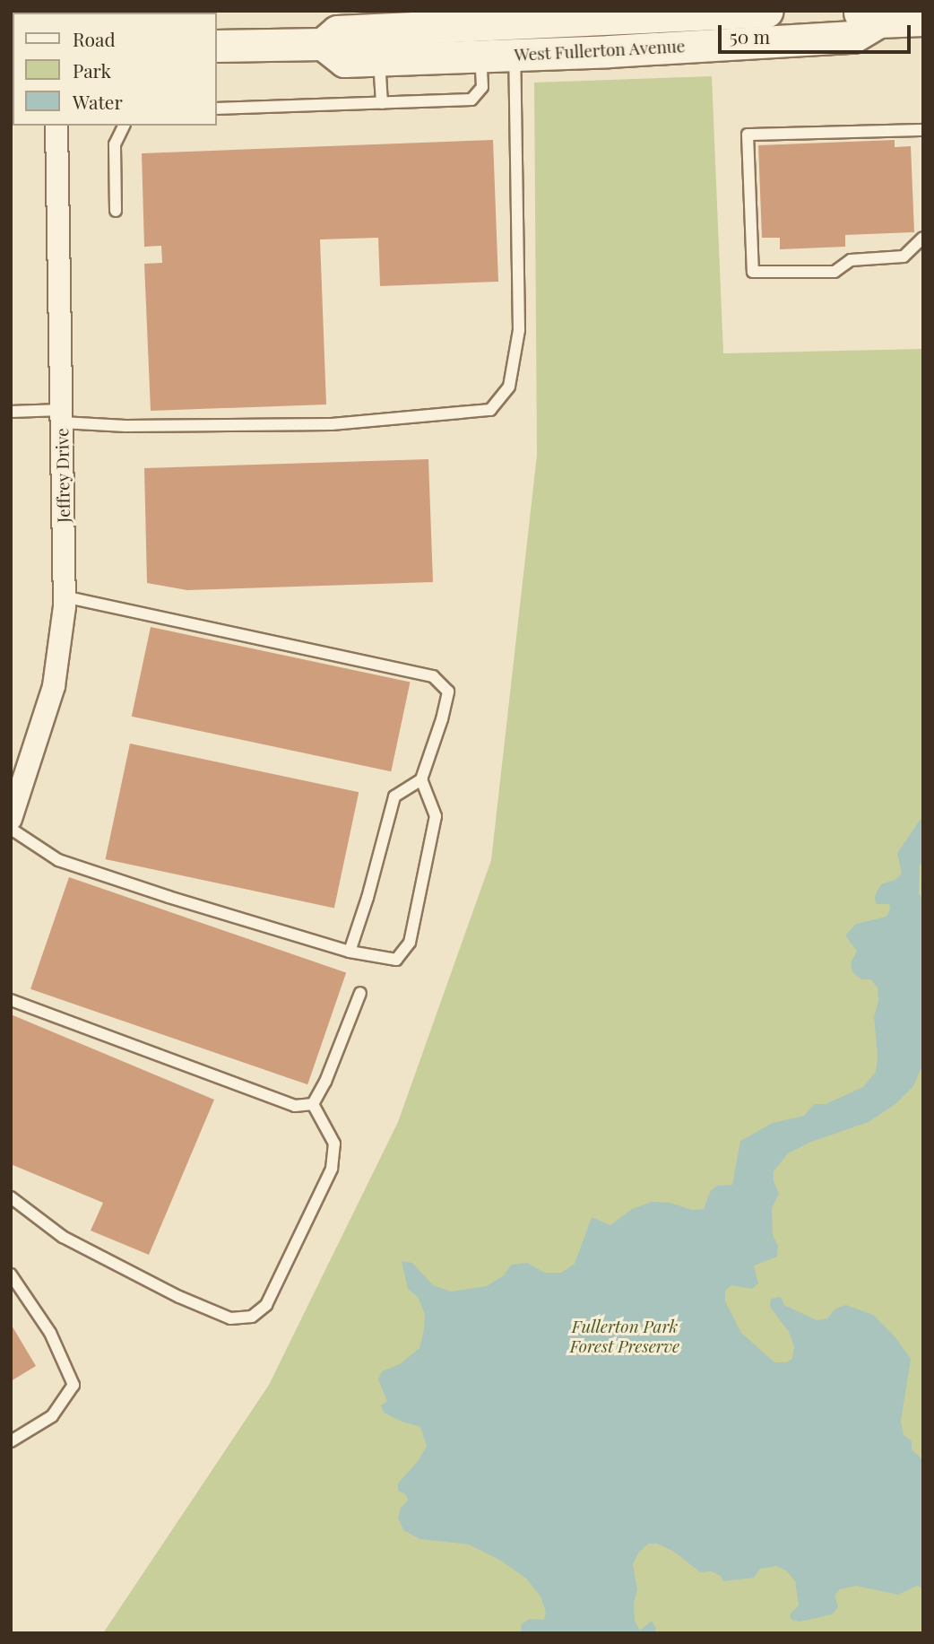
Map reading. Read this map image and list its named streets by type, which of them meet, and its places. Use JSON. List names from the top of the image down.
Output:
{
  "streets": {
    "street": ["West Fullerton Avenue", "Jeffrey Drive"]
  },
  "parks": ["Fullerton Park Forest Preserve"],
  "legend": ["Road", "Park", "Water"],
  "scale_bar": "50 m"
}
